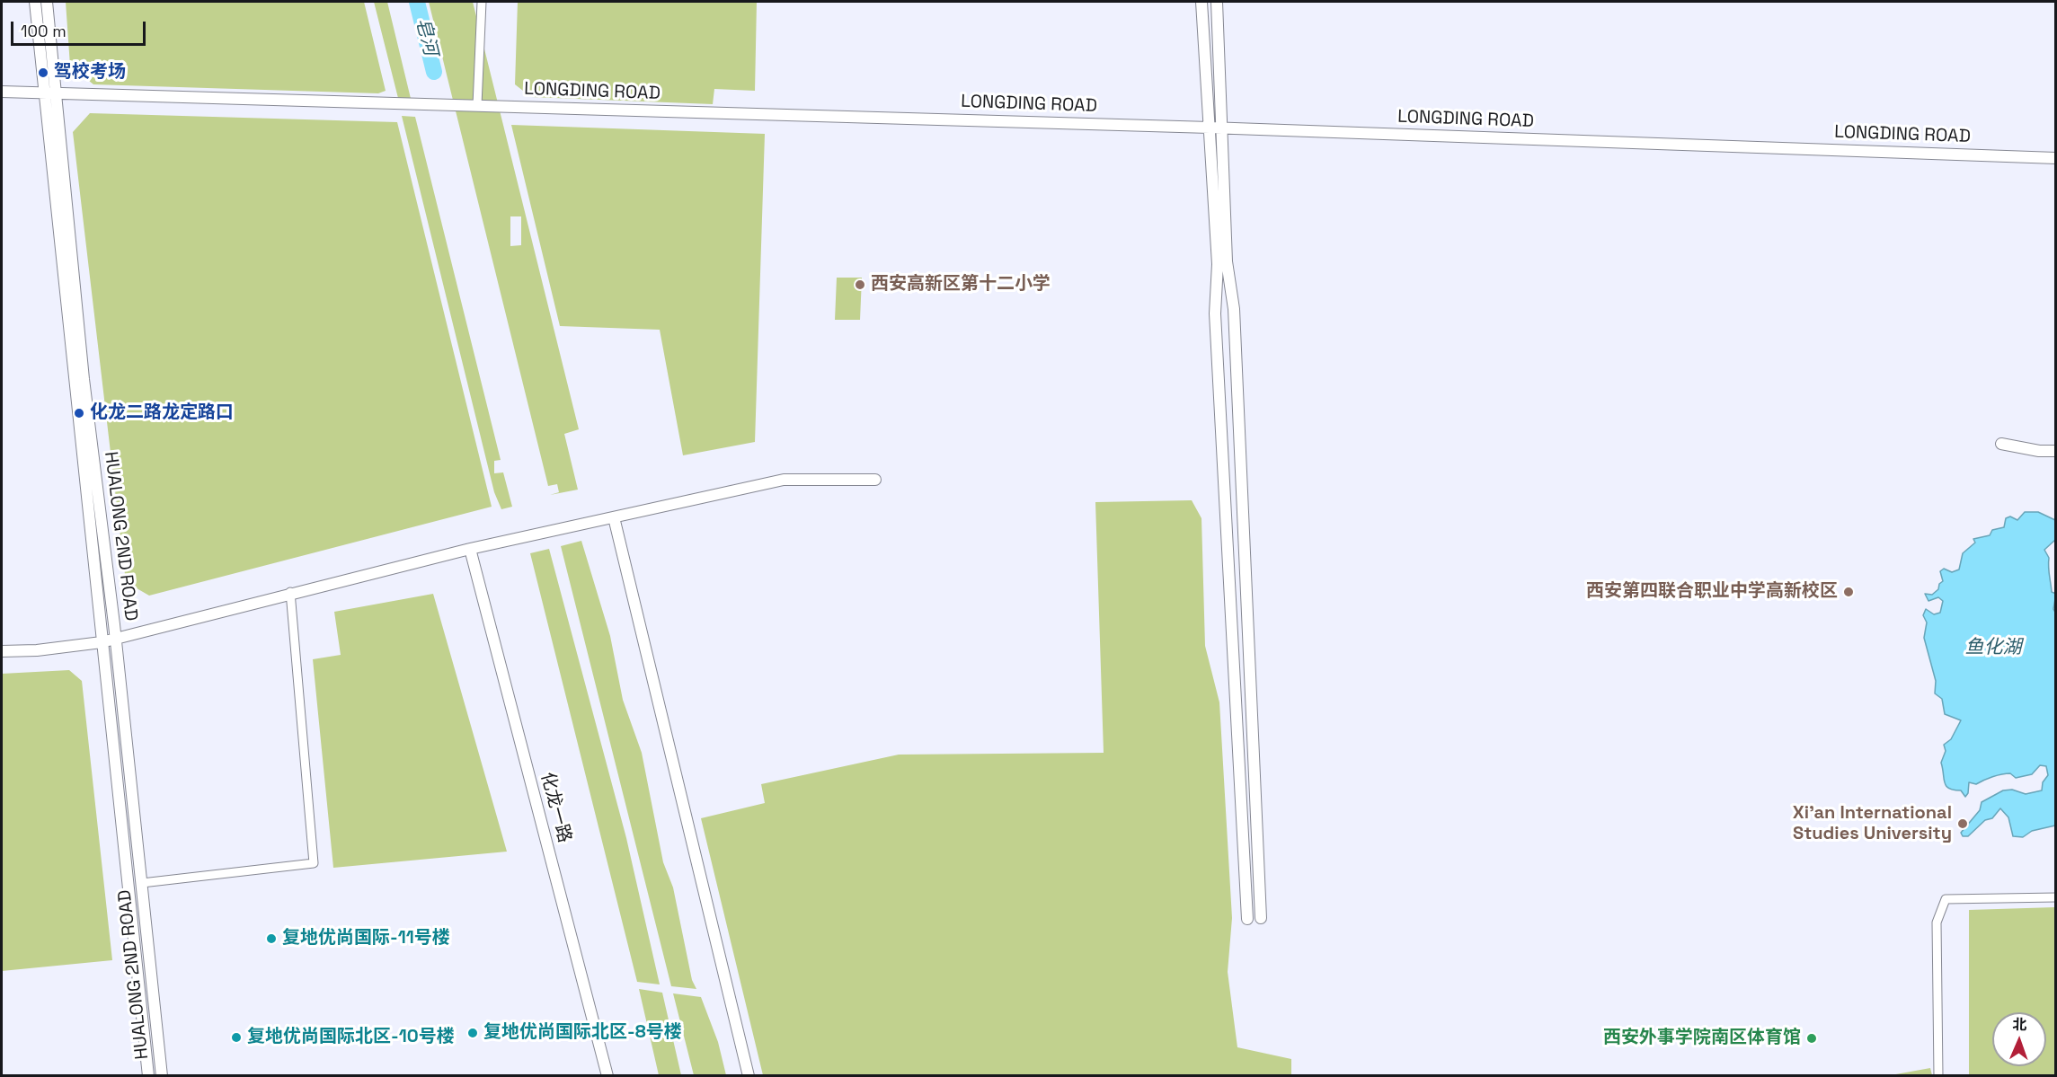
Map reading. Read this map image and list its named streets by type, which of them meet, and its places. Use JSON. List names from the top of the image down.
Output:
{
  "streets": {
    "street": ["LONGDING ROAD", "HUALONG 2ND ROAD", "化龙一路"]
  },
  "crossings": [
    ["LONGDING ROAD", "HUALONG 2ND ROAD"]
  ],
  "water": ["皂河", "鱼化湖"],
  "places": [
    "驾校考场",
    "西安高新区第十二小学",
    "化龙二路龙定路口",
    "西安第四联合职业中学高新校区",
    "Xi'an International Studies University",
    "复地优尚国际-11号楼",
    "复地优尚国际北区-8号楼",
    "复地优尚国际北区-10号楼",
    "西安外事学院南区体育馆"
  ],
  "scale_bar": "100 m",
  "north": "top"
}
